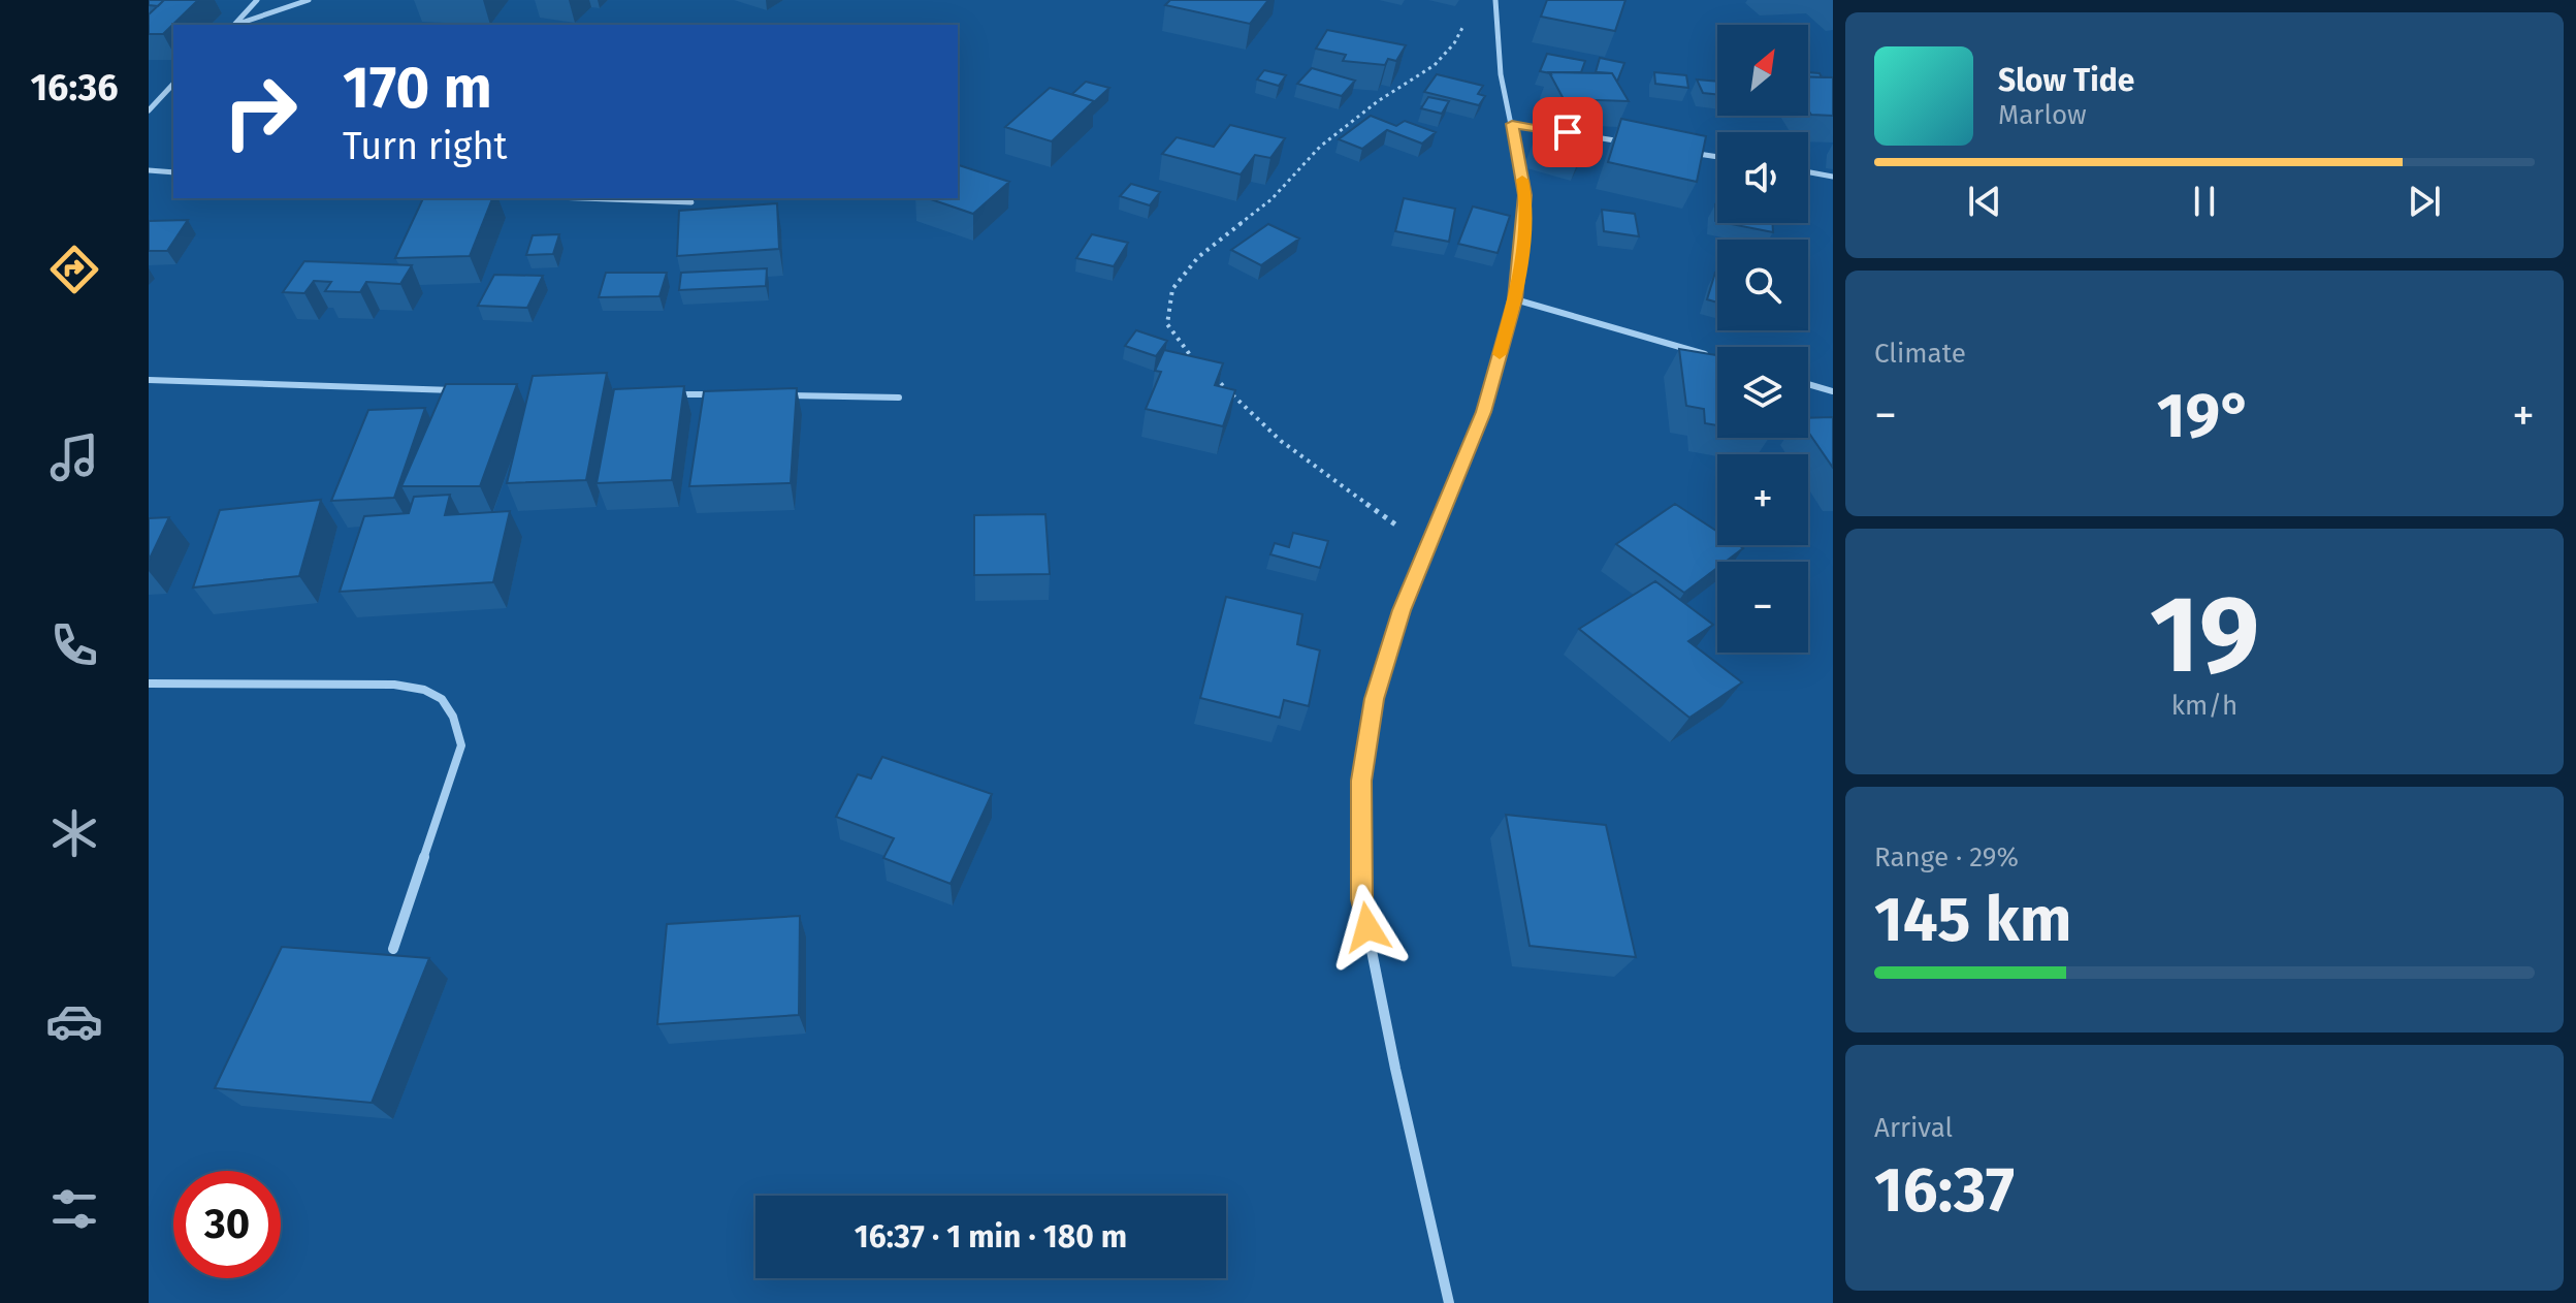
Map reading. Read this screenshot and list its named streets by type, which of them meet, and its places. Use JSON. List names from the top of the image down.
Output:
{
  "north": "top right",
  "page": {
    "tabs": "16:36",
    "map_buttons": ["+", "−"],
    "turn": ["170 m", "Turn right"],
    "song": ["Slow Tide", "Marlow"],
    "tile": [
      "Climate",
      ["19", "km/h"],
      ["Range · 29%", "145 km"],
      ["Arrival", "16:37"]
    ],
    "heat": ["−", "19°", "+"],
    "limit": "30",
    "trip": "16:37 · 1 min · 180 m"
  }
}
